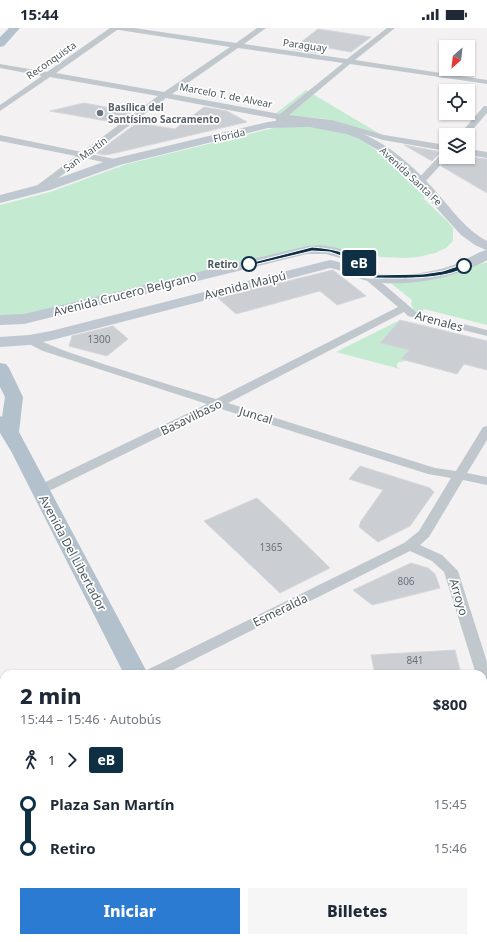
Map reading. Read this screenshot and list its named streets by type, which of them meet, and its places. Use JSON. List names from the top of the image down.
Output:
{
  "streets": {
    "main road": ["Avenida Del Libertador"],
    "street": [
      "Paraguay",
      "Reconquista",
      "Marcelo T. de Alvear",
      "Florida",
      "San Martín",
      "Avenida Santa Fe",
      "Avenida Maipú",
      "Avenida Crucero Belgrano",
      "Arenales",
      "Juncal",
      "Basavilbaso",
      "Arroyo",
      "Esmeralda"
    ]
  },
  "crossings": [
    ["Paraguay", "Florida"],
    ["Paraguay", "San Martín"],
    ["Reconquista", "Marcelo T. de Alvear"],
    ["Marcelo T. de Alvear", "Florida"],
    ["Marcelo T. de Alvear", "San Martín"],
    ["Marcelo T. de Alvear", "Avenida Santa Fe"],
    ["Florida", "San Martín"],
    ["Florida", "Avenida Santa Fe"],
    ["Avenida Maipú", "Arenales"],
    ["Avenida Maipú", "Juncal"],
    ["Avenida Crucero Belgrano", "Arenales"],
    ["Arenales", "Basavilbaso"],
    ["Juncal", "Basavilbaso"],
    ["Basavilbaso", "Avenida Del Libertador"],
    ["Arroyo", "Esmeralda"]
  ],
  "places": ["Basílica del Santísimo Sacramento", "Retiro"],
  "lines": ["bus line eB"],
  "house_numbers": [
    "1300",
    "1365",
    "806",
    "841"
  ],
  "north": "bottom left",
  "page": {
    "status": "15:44",
    "on_map": "eB",
    "heading": ["2 min", "15:44 – 15:46 · Autobús", "$800"],
    "legs": ["1", "eB"],
    "list": [
      {
        "name": "Plaza San Martín",
        "value": "15:45"
      },
      {
        "name": "Retiro",
        "value": "15:46"
      }
    ],
    "buttons": ["Iniciar", "Billetes"]
  }
}
